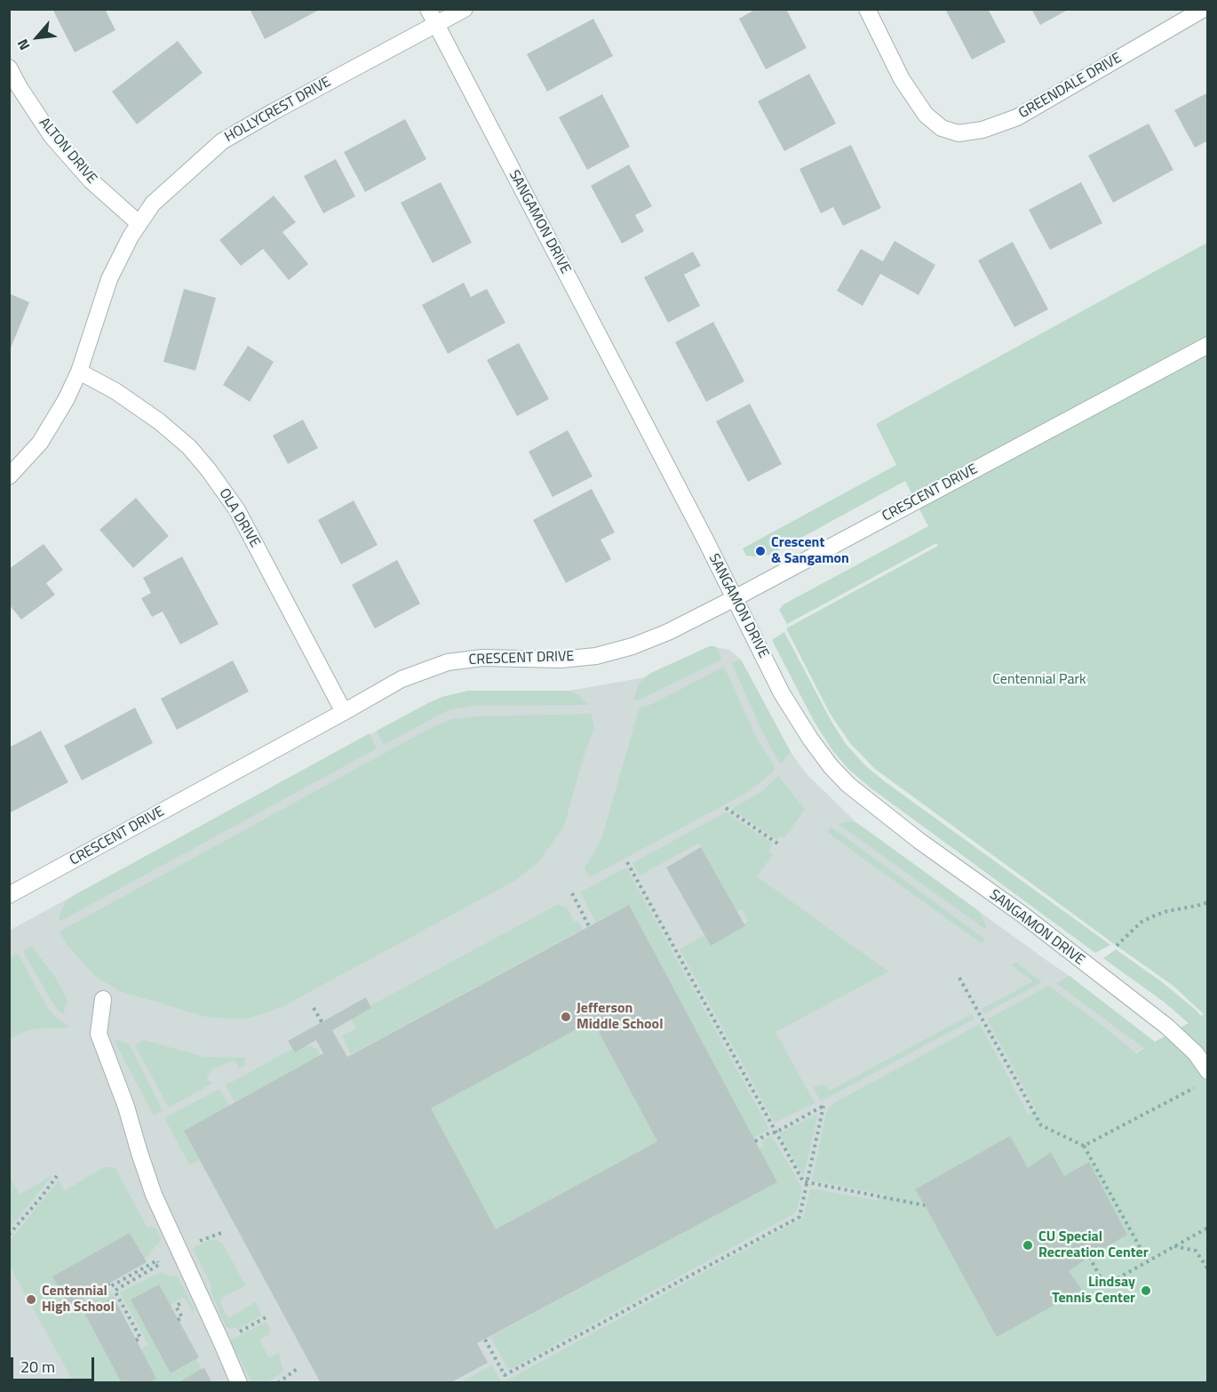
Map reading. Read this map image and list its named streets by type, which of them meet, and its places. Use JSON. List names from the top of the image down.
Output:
{
  "streets": {
    "street": [
      "GREENDALE DRIVE",
      "HOLLYCREST DRIVE",
      "ALTON DRIVE",
      "SANGAMON DRIVE",
      "CRESCENT DRIVE",
      "OLA DRIVE"
    ]
  },
  "crossings": [
    ["HOLLYCREST DRIVE", "ALTON DRIVE"],
    ["HOLLYCREST DRIVE", "SANGAMON DRIVE"],
    ["HOLLYCREST DRIVE", "OLA DRIVE"],
    ["SANGAMON DRIVE", "CRESCENT DRIVE"],
    ["CRESCENT DRIVE", "OLA DRIVE"]
  ],
  "parks": ["Centennial Park"],
  "places": [
    "Crescent & Sangamon",
    "Jefferson Middle School",
    "CU Special Recreation Center",
    "Lindsay Tennis Center",
    "Centennial High School"
  ],
  "scale_bar": "20 m",
  "north": "bottom left"
}
